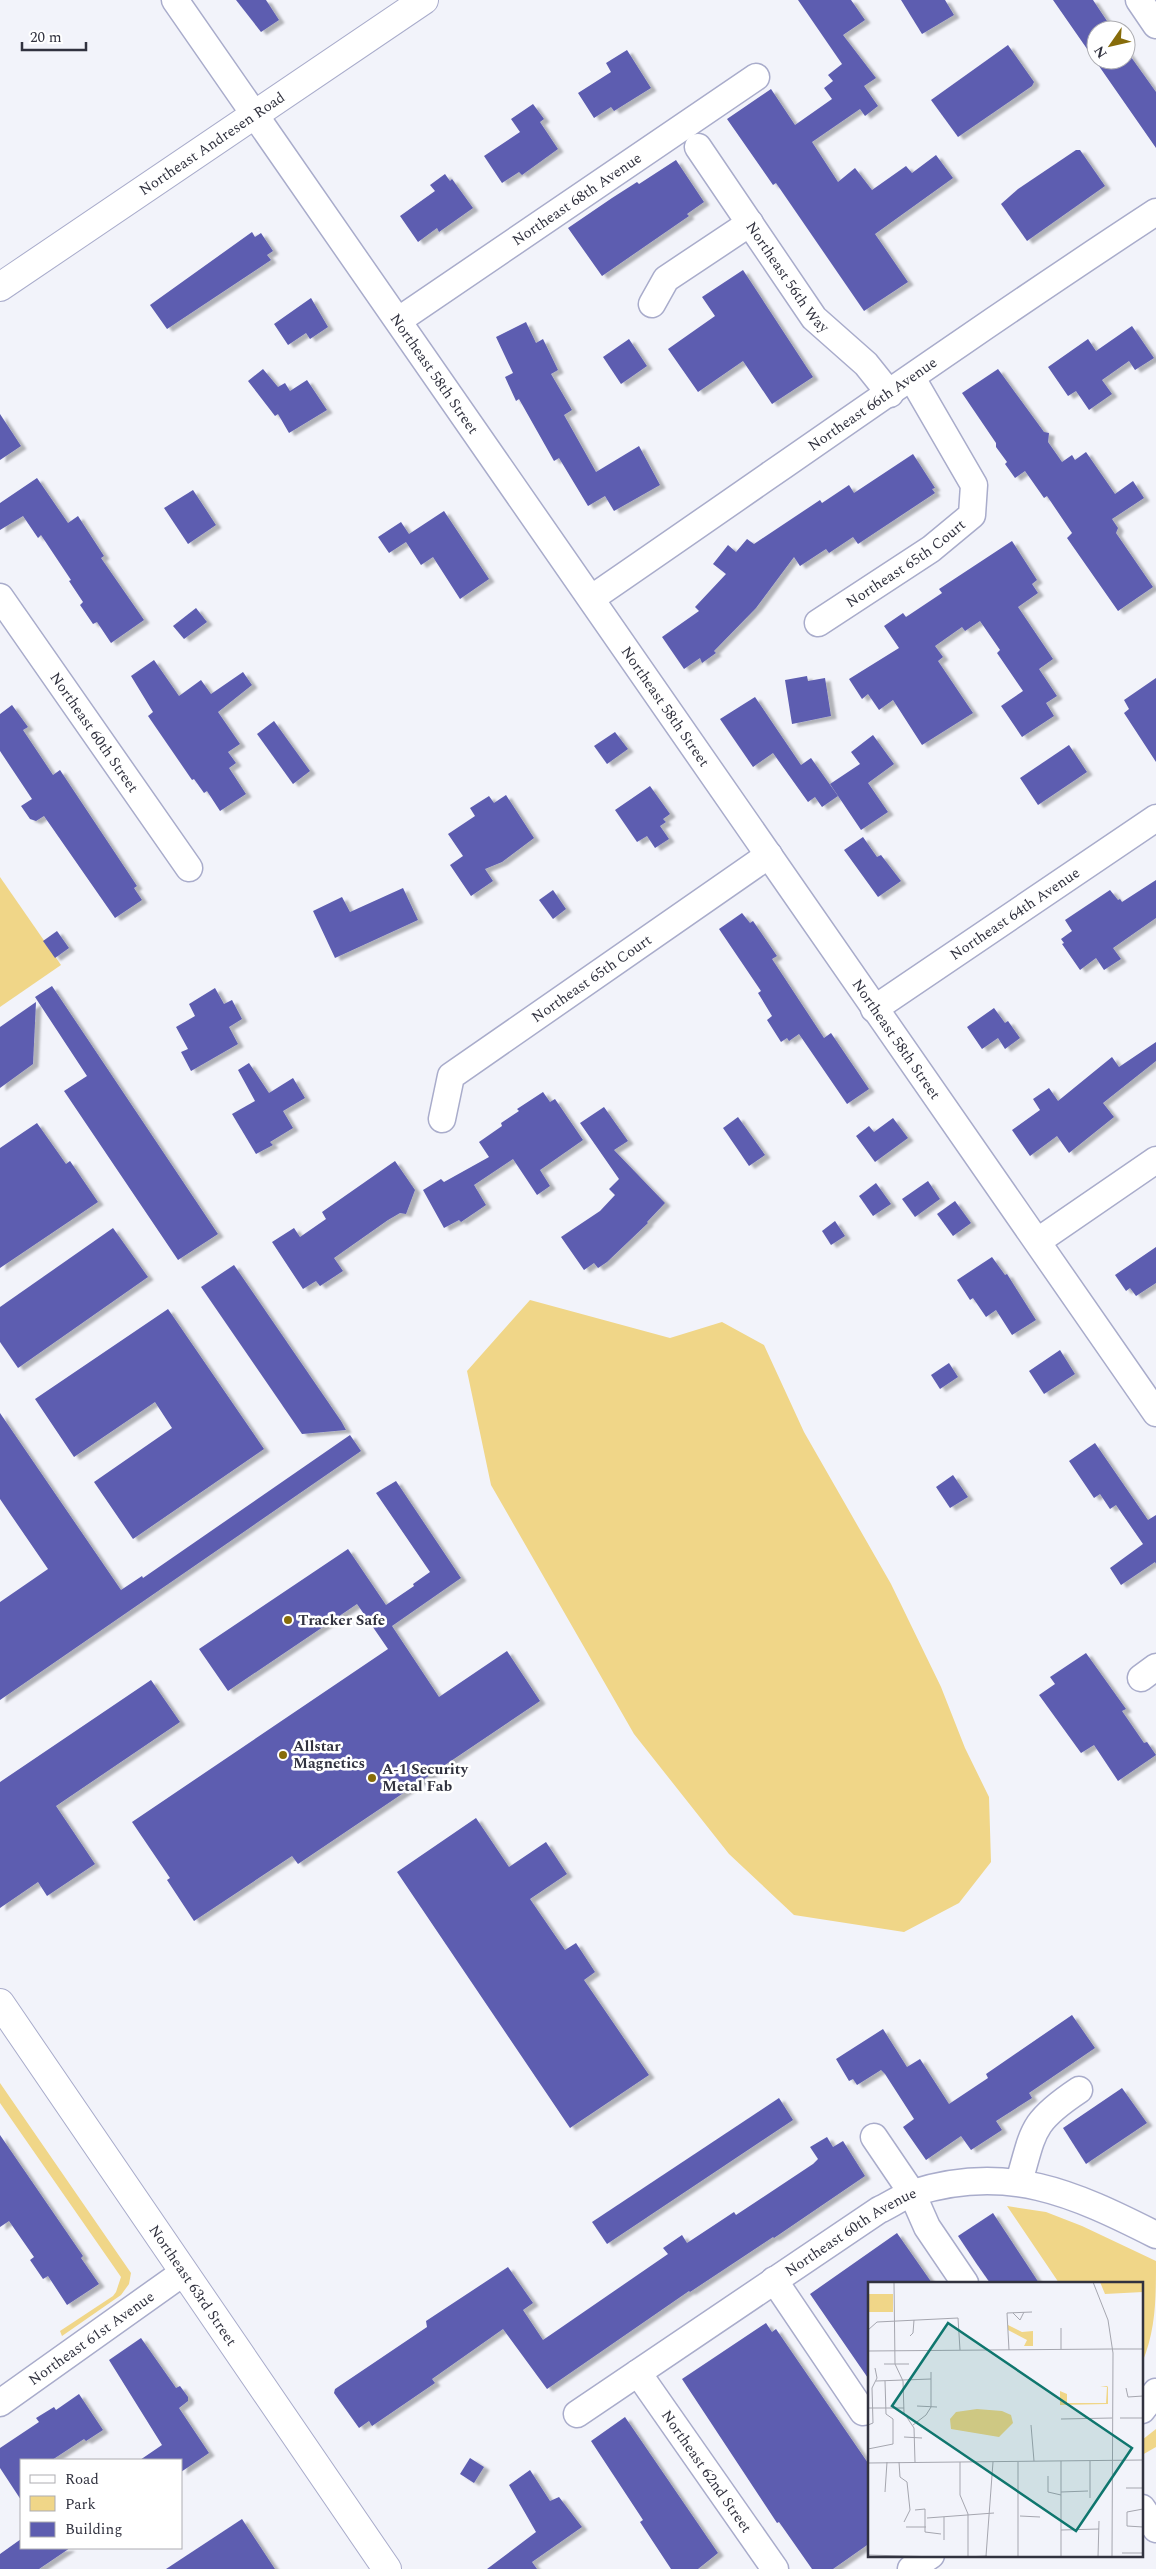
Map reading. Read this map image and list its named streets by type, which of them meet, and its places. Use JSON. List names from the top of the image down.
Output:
{
  "streets": {
    "main road": ["Northeast Andresen Road", "Northeast 63rd Street"],
    "street": [
      "Northeast 68th Avenue",
      "Northeast 56th Way",
      "Northeast 58th Street",
      "Northeast 66th Avenue",
      "Northeast 65th Court",
      "Northeast 60th Street",
      "Northeast 64th Avenue",
      "Northeast 60th Avenue",
      "Northeast 61st Avenue",
      "Northeast 62nd Street"
    ]
  },
  "crossings": [
    ["Northeast Andresen Road", "Northeast 58th Street"],
    ["Northeast 68th Avenue", "Northeast 58th Street"],
    ["Northeast 56th Way", "Northeast 66th Avenue"],
    ["Northeast 58th Street", "Northeast 66th Avenue"],
    ["Northeast 58th Street", "Northeast 65th Court"],
    ["Northeast 58th Street", "Northeast 64th Avenue"],
    ["Northeast 66th Avenue", "Northeast 65th Court"],
    ["Northeast 60th Avenue", "Northeast 62nd Street"],
    ["Northeast 63rd Street", "Northeast 61st Avenue"]
  ],
  "places": ["Tracker Safe", "Allstar Magnetics", "A-1 Security Metal Fab"],
  "legend": ["Road", "Park", "Building"],
  "scale_bar": "20 m",
  "north": "bottom left"
}
